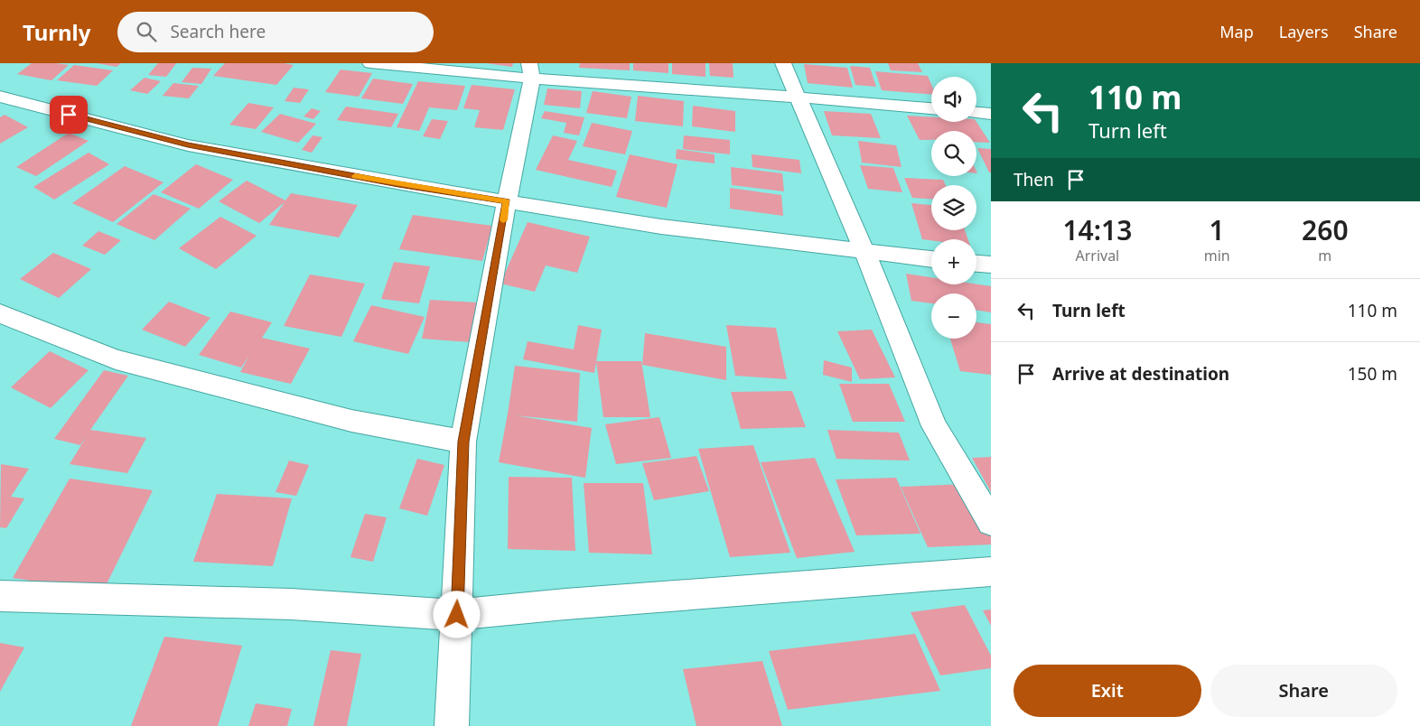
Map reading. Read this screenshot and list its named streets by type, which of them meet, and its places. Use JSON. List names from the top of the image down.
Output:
{
  "page": {
    "header": "Turnly",
    "search": "Search here",
    "nav": ["Map", "Layers", "Share"],
    "turn": ["110 m", "Turn left"],
    "map_buttons": ["+", "−"],
    "then": "Then",
    "eta": [
      "14:13",
      "Arrival",
      "1",
      "min",
      "260",
      "m"
    ],
    "list": [
      {
        "name": "Turn left",
        "value": "110 m"
      },
      {
        "name": "Arrive at destination",
        "value": "150 m"
      }
    ],
    "buttons": ["Exit", "Share"]
  }
}
